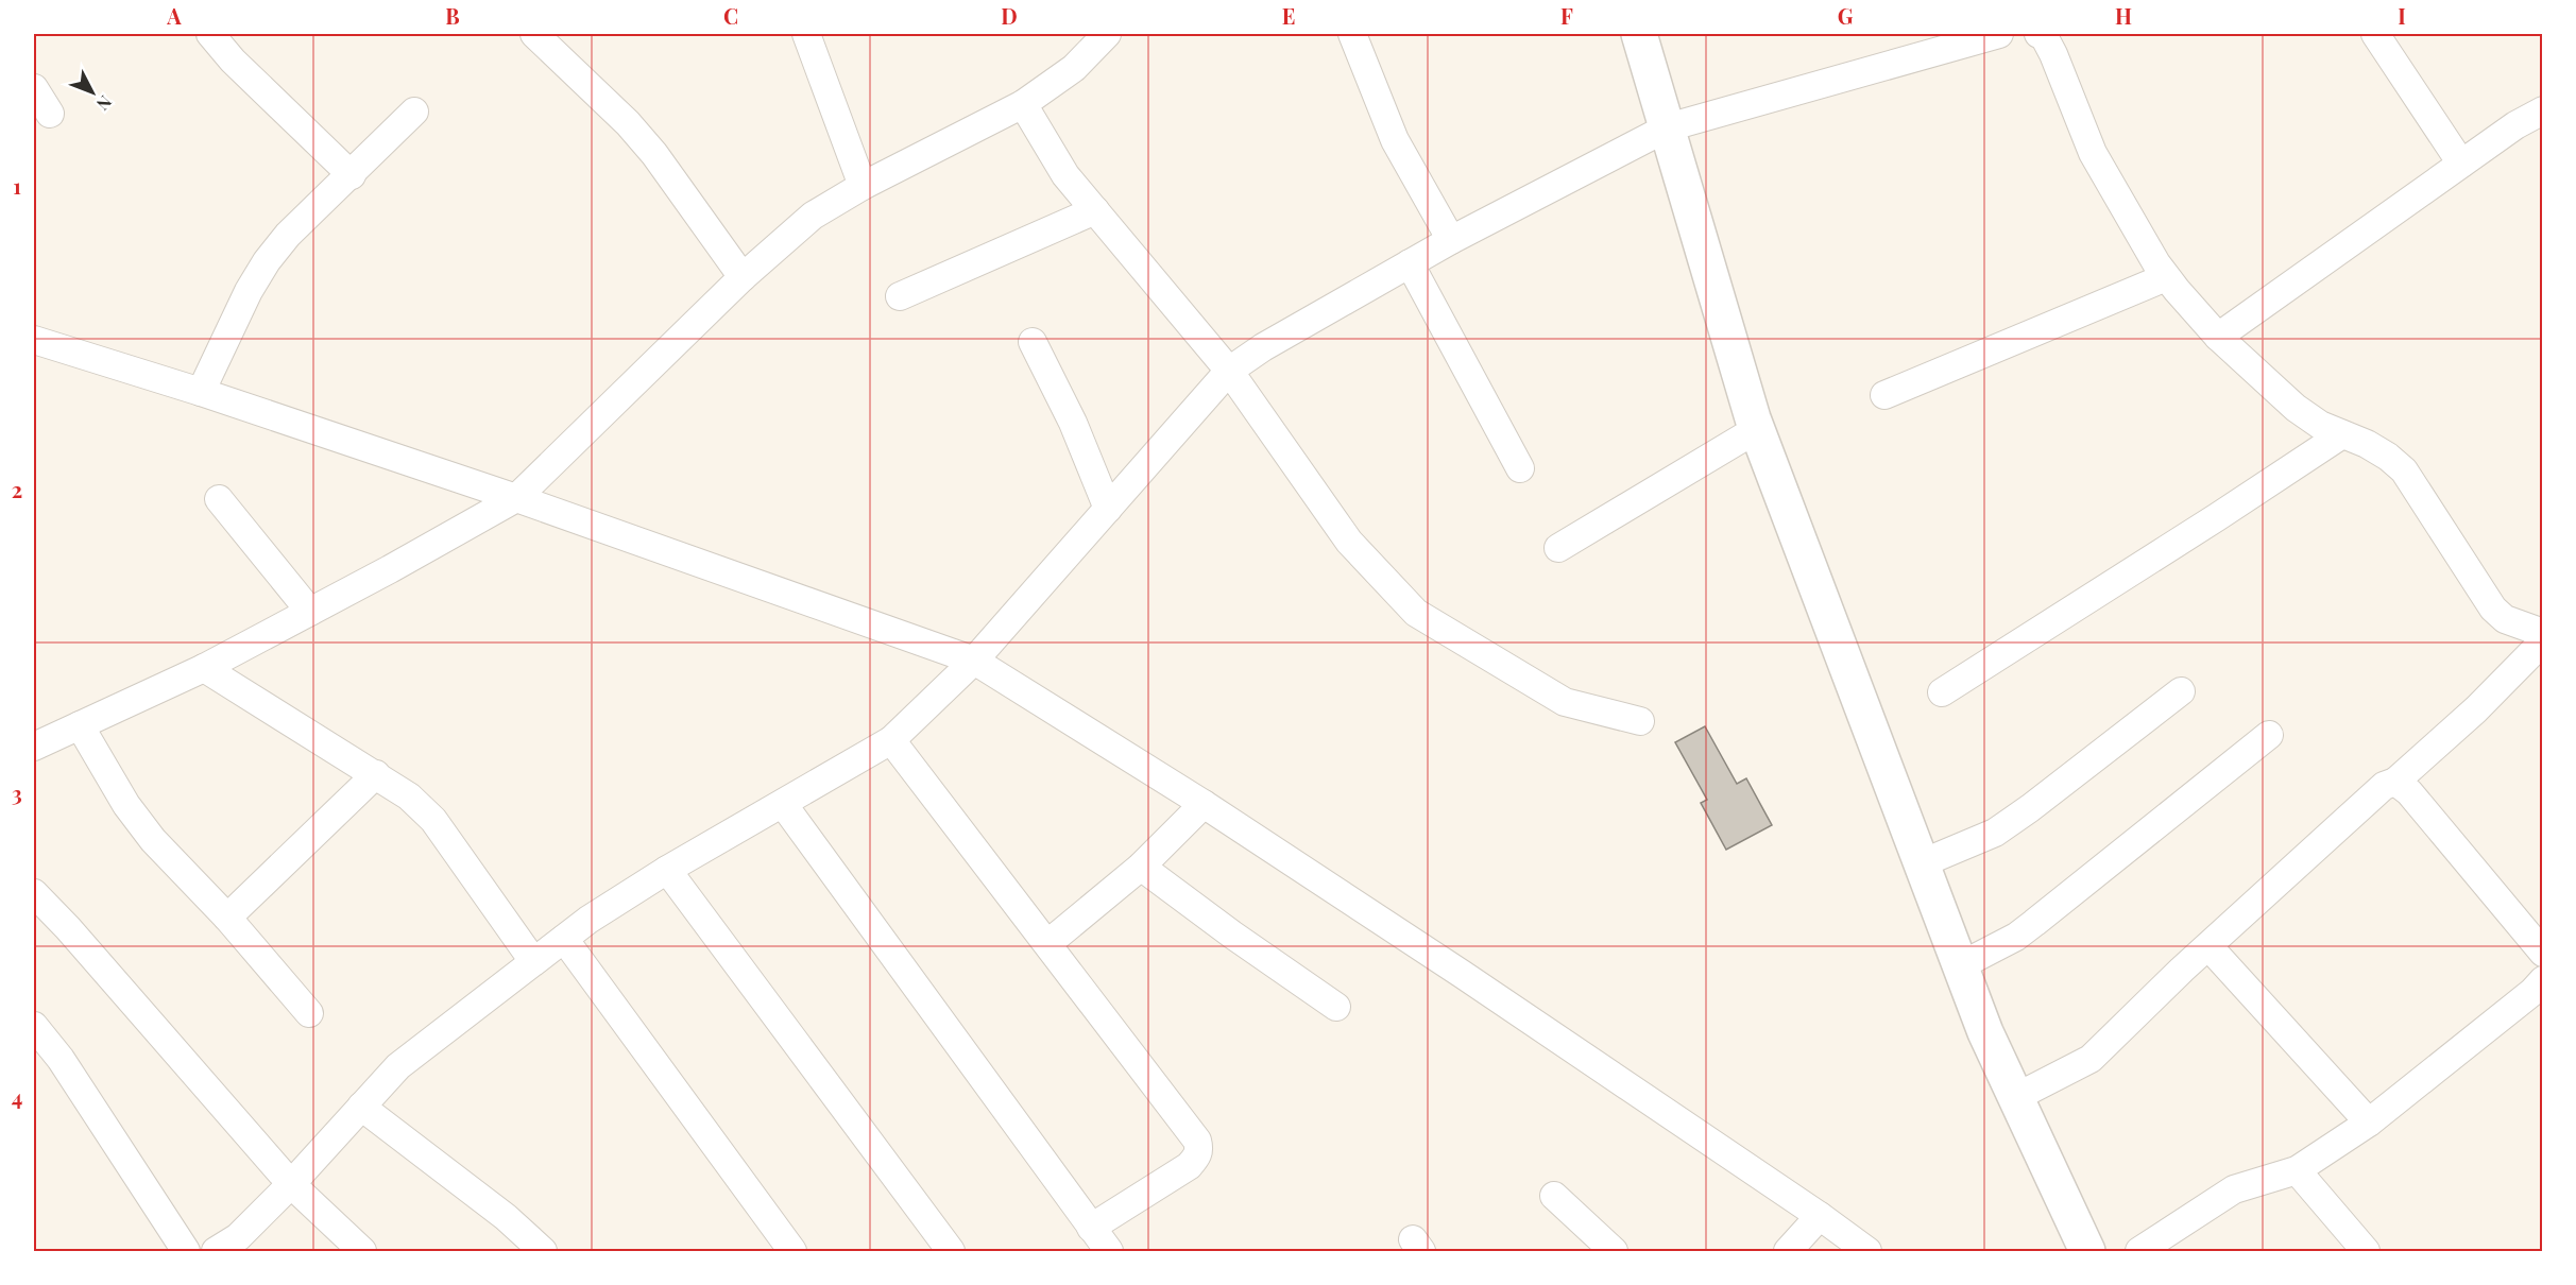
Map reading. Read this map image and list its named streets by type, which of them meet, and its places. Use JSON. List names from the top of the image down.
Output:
{
  "north": "bottom right",
  "grid": {
    "columns": [
      "A",
      "B",
      "C",
      "D",
      "E",
      "F",
      "G",
      "H",
      "I"
    ],
    "rows": [
      "1",
      "2",
      "3",
      "4"
    ]
  }
}
